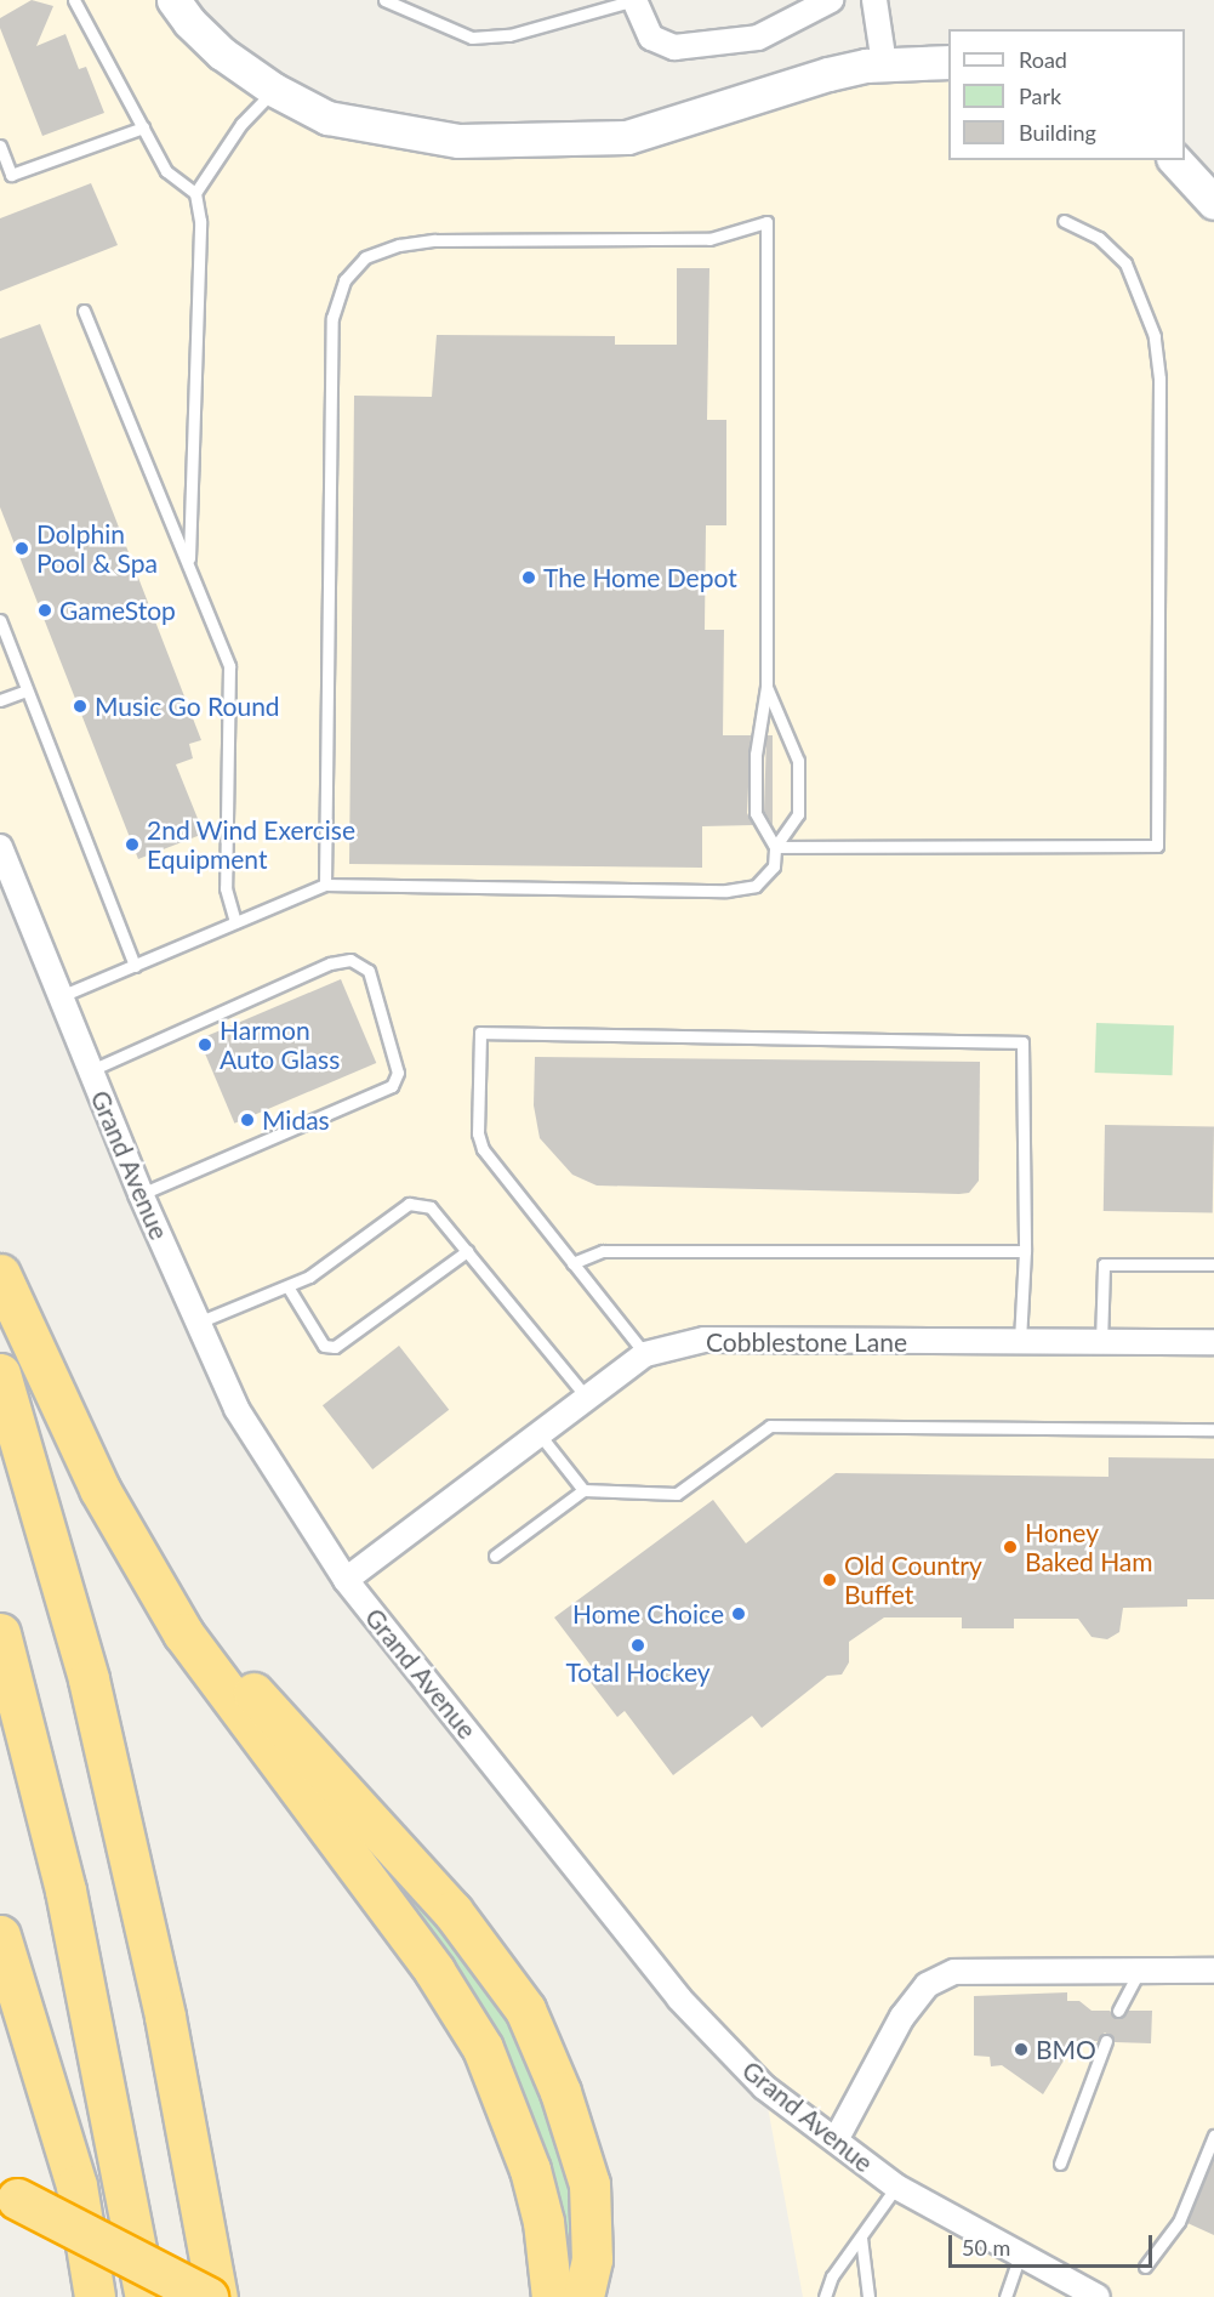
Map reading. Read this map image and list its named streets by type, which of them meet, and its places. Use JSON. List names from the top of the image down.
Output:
{
  "streets": {
    "street": ["Grand Avenue", "Cobblestone Lane"]
  },
  "crossings": [
    ["Grand Avenue", "Cobblestone Lane"]
  ],
  "places": [
    "Dolphin Pool & Spa",
    "The Home Depot",
    "GameStop",
    "Music Go Round",
    "2nd Wind Exercise Equipment",
    "Harmon Auto Glass",
    "Midas",
    "Honey Baked Ham",
    "Old Country Buffet",
    "Home Choice",
    "Total Hockey",
    "BMO"
  ],
  "legend": ["Road", "Park", "Building"],
  "scale_bar": "50 m"
}
